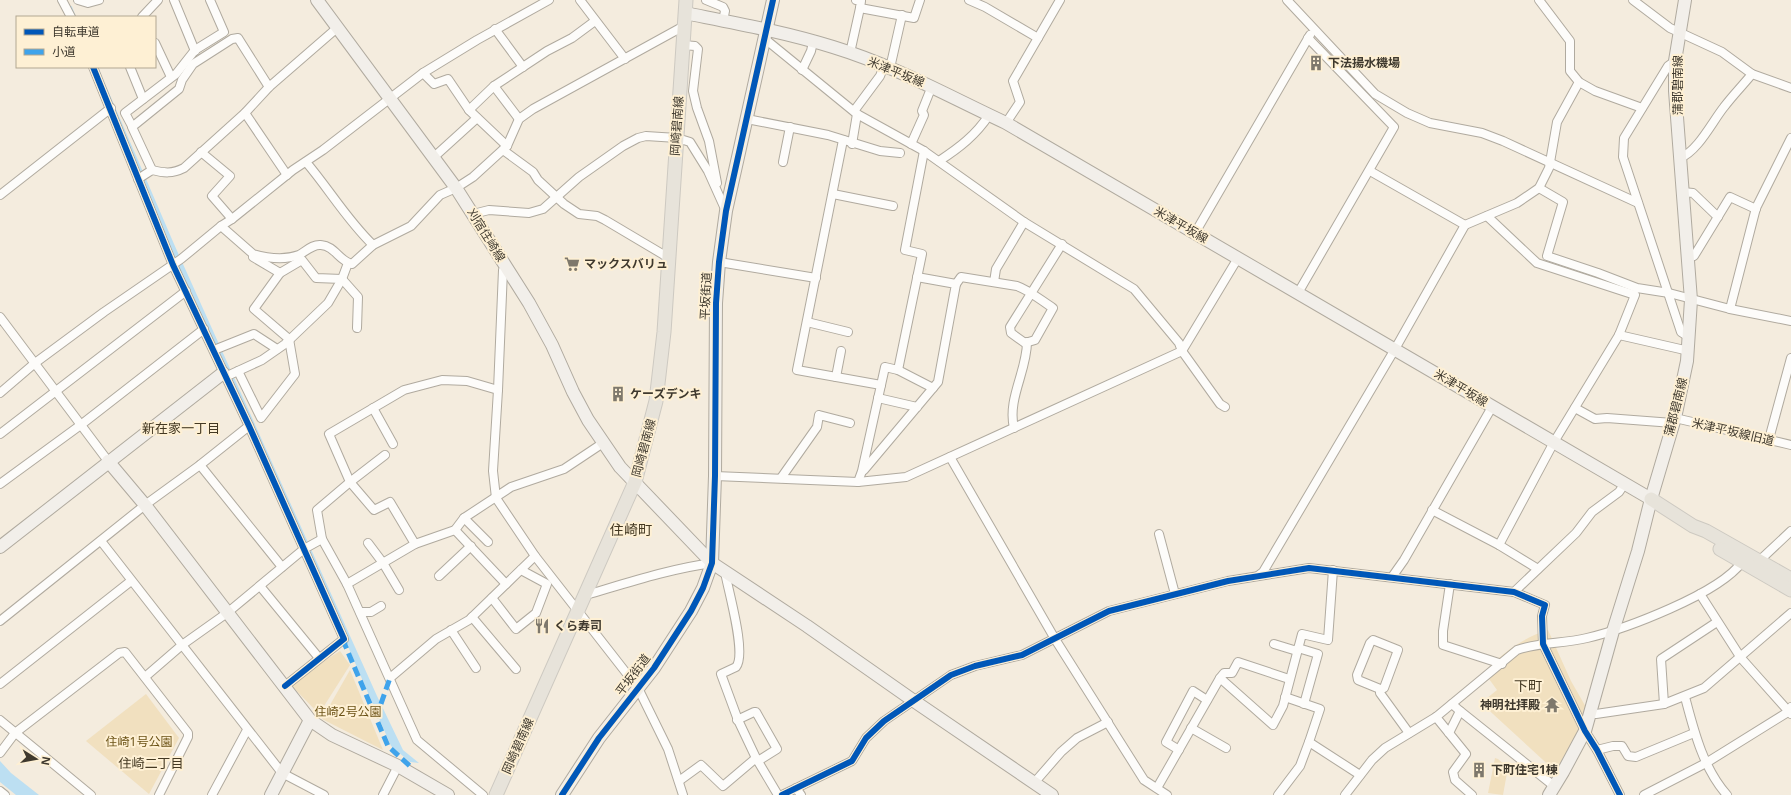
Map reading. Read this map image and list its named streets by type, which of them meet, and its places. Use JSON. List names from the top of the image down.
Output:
{
  "streets": {
    "main road": [
      "米津平坂線",
      "蒲郡碧南線",
      "岡崎碧南線",
      "刈宿住崎線",
      "平坂街道"
    ],
    "street": ["米津平坂線旧道"]
  },
  "crossings": [
    ["米津平坂線", "蒲郡碧南線"],
    ["米津平坂線", "岡崎碧南線"],
    ["米津平坂線", "平坂街道"],
    ["蒲郡碧南線", "米津平坂線旧道"],
    ["岡崎碧南線", "刈宿住崎線"],
    ["刈宿住崎線", "平坂街道"]
  ],
  "districts": [
    "新在家一丁目",
    "住崎町",
    "下町",
    "住崎二丁目"
  ],
  "parks": ["住崎2号公園", "住崎1号公園"],
  "places": {
    "building": ["下法揚水機場", "ケーズデンキ", "下町住宅1棟"],
    "supermarket": ["マックスバリュ"],
    "restaurant": ["くら寿司"],
    "temple": ["神明社拝殿"]
  },
  "legend": ["自転車道", "小道"],
  "north": "right"
}
